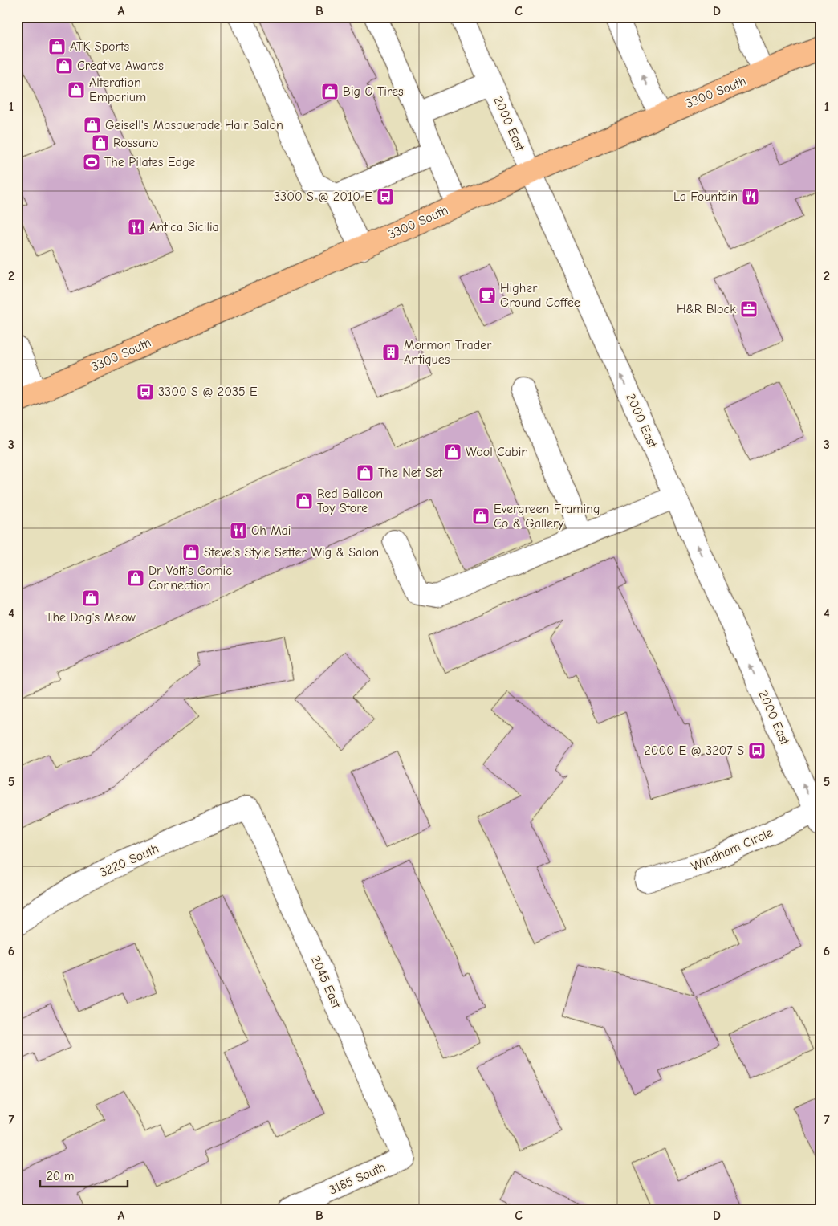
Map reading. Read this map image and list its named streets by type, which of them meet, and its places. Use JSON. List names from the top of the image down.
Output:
{
  "streets": {
    "main road": ["3300 South"],
    "street": [
      "2000 East",
      "Windham Circle",
      "3220 South",
      "2045 East",
      "3185 South"
    ]
  },
  "crossings": [
    ["3300 South", "2000 East"],
    ["2000 East", "Windham Circle"],
    ["3220 South", "2045 East"],
    ["2045 East", "3185 South"]
  ],
  "one_way": ["2000 East"],
  "places": {
    "shop": [
      "ATK Sports",
      "Creative Awards",
      "Alteration Emporium",
      "Big O Tires",
      "Geisell's Masquerade Hair Salon",
      "Rossano",
      "Wool Cabin",
      "The Net Set",
      "Red Balloon Toy Store",
      "Evergreen Framing Co & Gallery",
      "Steve's Style Setter Wig & Salon",
      "Dr Volt's Comic Connection",
      "The Dog's Meow"
    ],
    "sports": ["The Pilates Edge"],
    "bus stop": ["3300 S @ 2010 E", "3300 S @ 2035 E", "2000 E @ 3207 S"],
    "restaurant": ["La Fountain", "Antica Sicilia", "Oh Mai"],
    "cafe": ["Higher Ground Coffee"],
    "office": ["H&R Block"],
    "building": ["Mormon Trader Antiques"]
  },
  "scale_bar": "20 m",
  "grid": {
    "columns": [
      "A",
      "B",
      "C",
      "D"
    ],
    "rows": [
      "1",
      "2",
      "3",
      "4",
      "5",
      "6",
      "7"
    ]
  }
}
